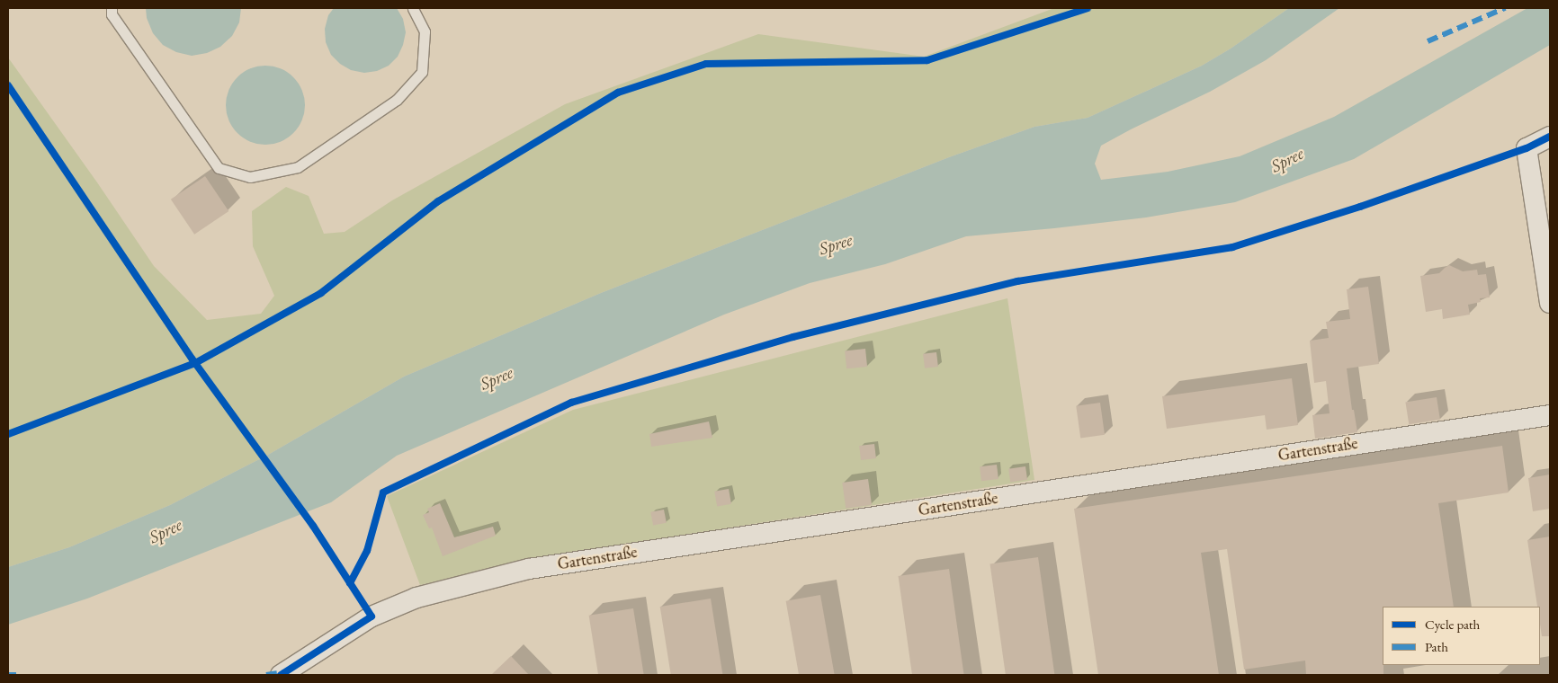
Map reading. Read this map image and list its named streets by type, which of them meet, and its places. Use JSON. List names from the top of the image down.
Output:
{
  "streets": {
    "street": ["Gartenstraße"]
  },
  "water": ["Spree"],
  "legend": ["Cycle path", "Path"]
}
